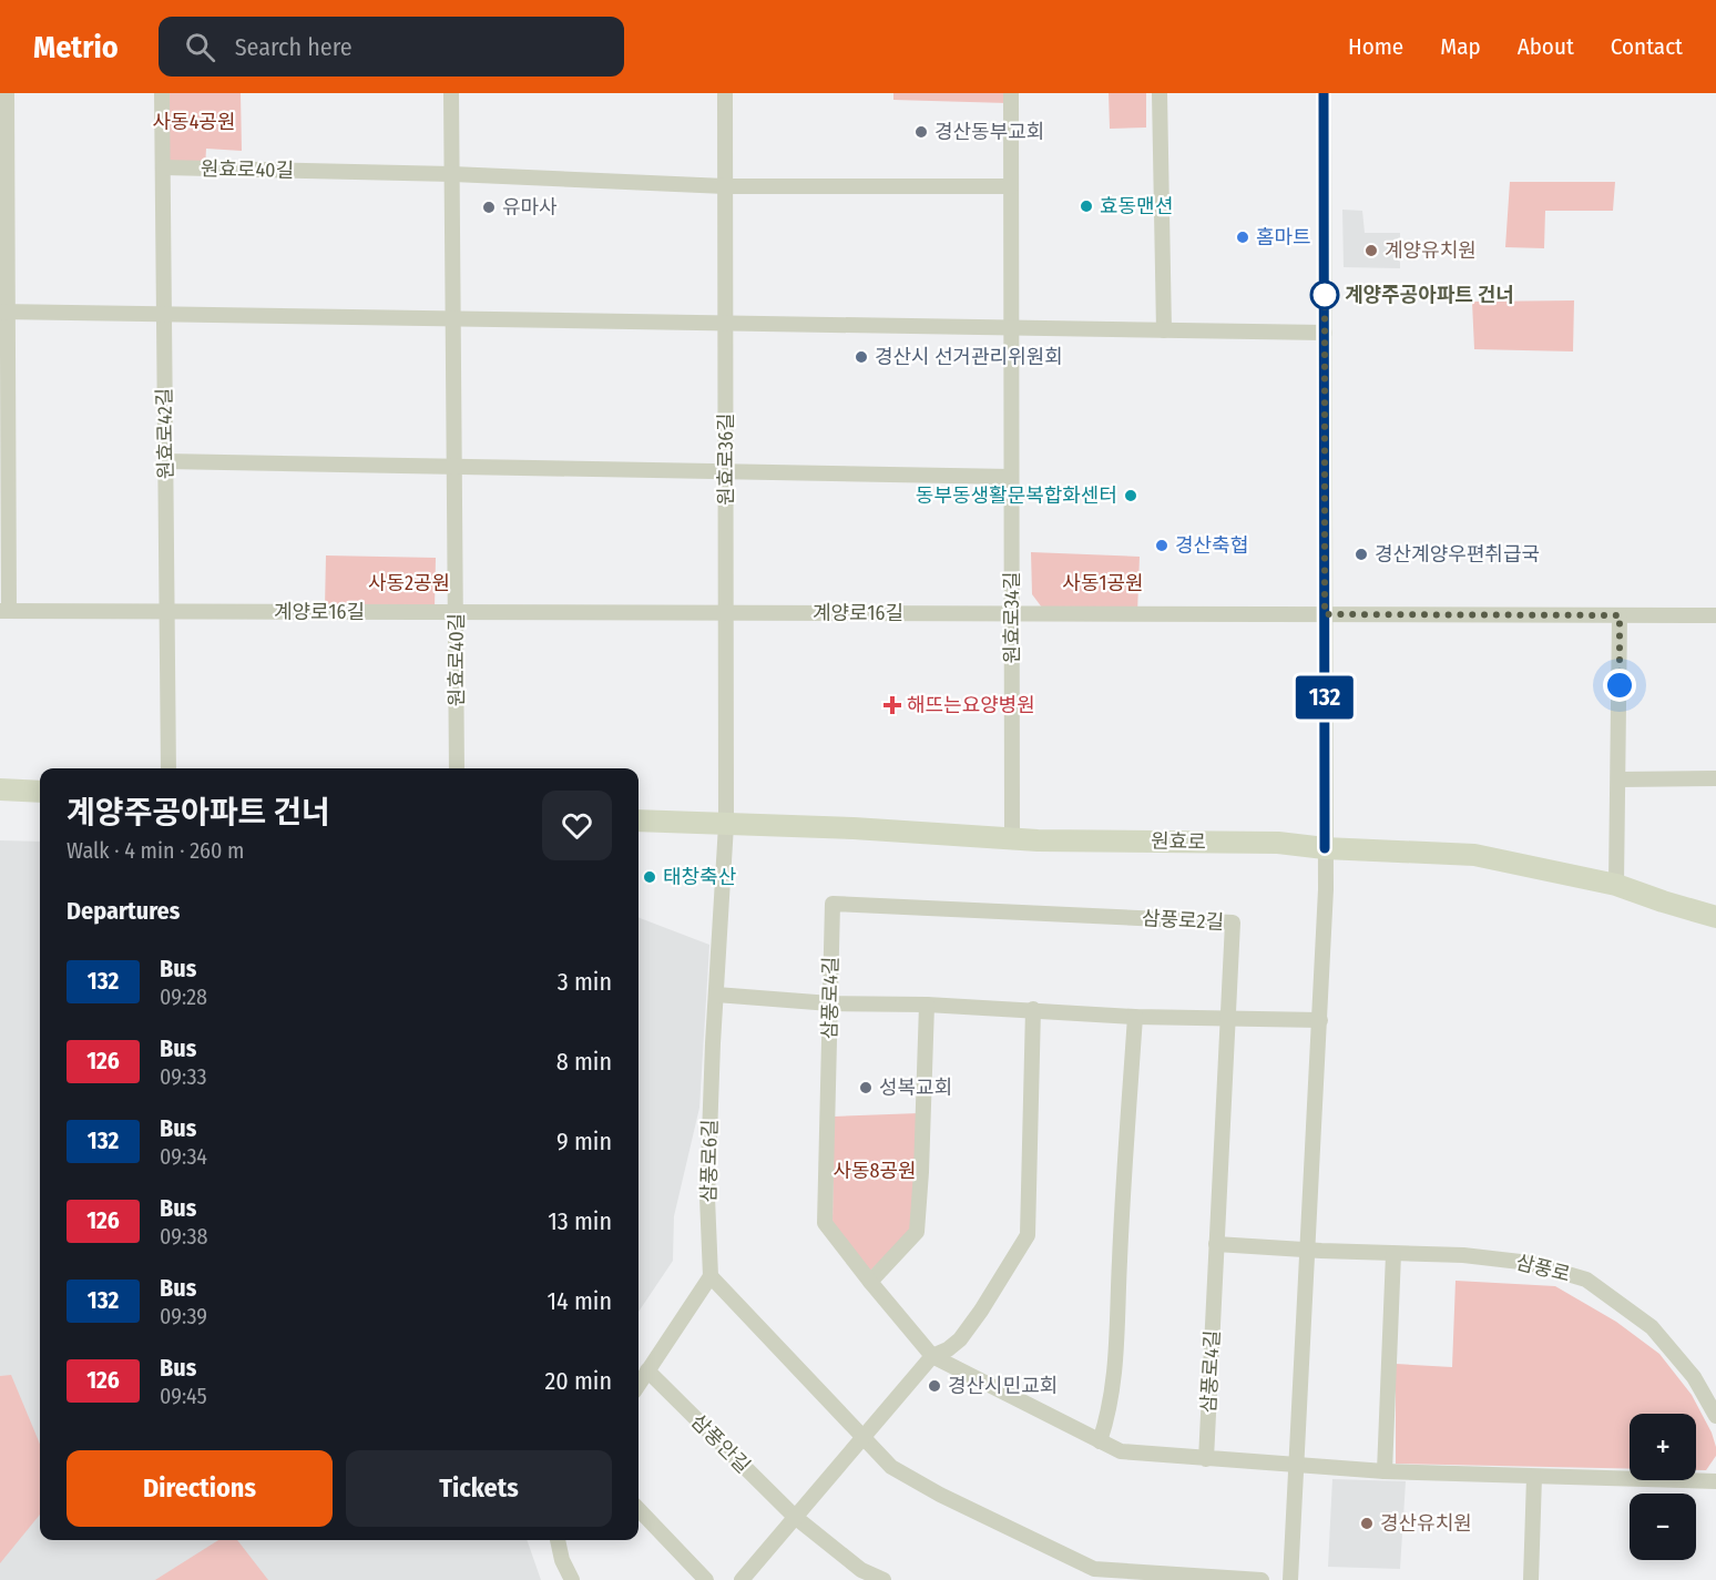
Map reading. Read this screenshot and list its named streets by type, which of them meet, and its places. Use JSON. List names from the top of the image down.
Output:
{
  "streets": {
    "main road": ["원효로"],
    "street": [
      "원효로40길",
      "원효로42길",
      "원효로36길",
      "계양로16길",
      "원효로34길",
      "삼풍로2길",
      "삼풍로4길",
      "삼풍로6길",
      "삼풍로",
      "삼풍안길"
    ]
  },
  "crossings": [
    ["원효로40길", "원효로42길"],
    ["원효로40길", "원효로36길"],
    ["원효로40길", "계양로16길"],
    ["원효로42길", "계양로16길"],
    ["원효로36길", "계양로16길"],
    ["원효로36길", "원효로"],
    ["원효로36길", "삼풍로6길"],
    ["계양로16길", "원효로34길"],
    ["원효로34길", "원효로"],
    ["원효로", "삼풍로6길"],
    ["삼풍로2길", "삼풍로4길"],
    ["삼풍로2길", "삼풍로"],
    ["삼풍로4길", "삼풍로"]
  ],
  "parks": [
    "사동4공원",
    "사동2공원",
    "사동1공원",
    "사동8공원"
  ],
  "places": {
    "other": [
      "경산동부교회",
      "효동맨션",
      "유마사",
      "홈마트",
      "계양유치원",
      "계양주공아파트 건너",
      "경산시 선거관리위원회",
      "동부동생활문복합화센터",
      "경산축협",
      "경산계양우편취급국",
      "태창축산",
      "성복교회",
      "경산시민교회",
      "경산유치원"
    ],
    "health": ["해뜨는요양병원"]
  },
  "lines": ["bus line 132"],
  "page": {
    "header": "Metrio",
    "search": "Search here",
    "nav": [
      "Home",
      "Map",
      "About",
      "Contact"
    ],
    "on_map": "132",
    "heading": [
      ["계양주공아파트 건너", "Walk · 4 min · 260 m"],
      "Departures"
    ],
    "list": [
      {
        "mark": "132",
        "name": "Bus",
        "note": "09:28",
        "value": "3 min"
      },
      {
        "mark": "126",
        "name": "Bus",
        "note": "09:33",
        "value": "8 min"
      },
      {
        "mark": "132",
        "name": "Bus",
        "note": "09:34",
        "value": "9 min"
      },
      {
        "mark": "126",
        "name": "Bus",
        "note": "09:38",
        "value": "13 min"
      },
      {
        "mark": "132",
        "name": "Bus",
        "note": "09:39",
        "value": "14 min"
      },
      {
        "mark": "126",
        "name": "Bus",
        "note": "09:45",
        "value": "20 min"
      }
    ],
    "map_buttons": ["+", "−"],
    "buttons": ["Directions", "Tickets"]
  }
}
